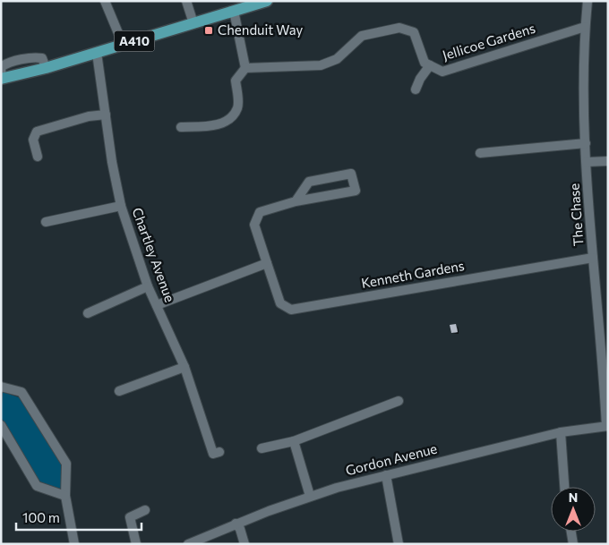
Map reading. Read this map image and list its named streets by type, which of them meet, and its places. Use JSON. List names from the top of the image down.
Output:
{
  "streets": {
    "main road": ["A410"],
    "street": [
      "Jellicoe Gardens",
      "The Chase",
      "Chartley Avenue",
      "Kenneth Gardens",
      "Gordon Avenue"
    ]
  },
  "crossings": [
    ["A410", "Chartley Avenue"],
    ["Jellicoe Gardens", "The Chase"],
    ["The Chase", "Kenneth Gardens"],
    ["The Chase", "Gordon Avenue"]
  ],
  "places": {
    "transit": ["Chenduit Way"]
  },
  "scale_bar": "100 m",
  "north": "top"
}
